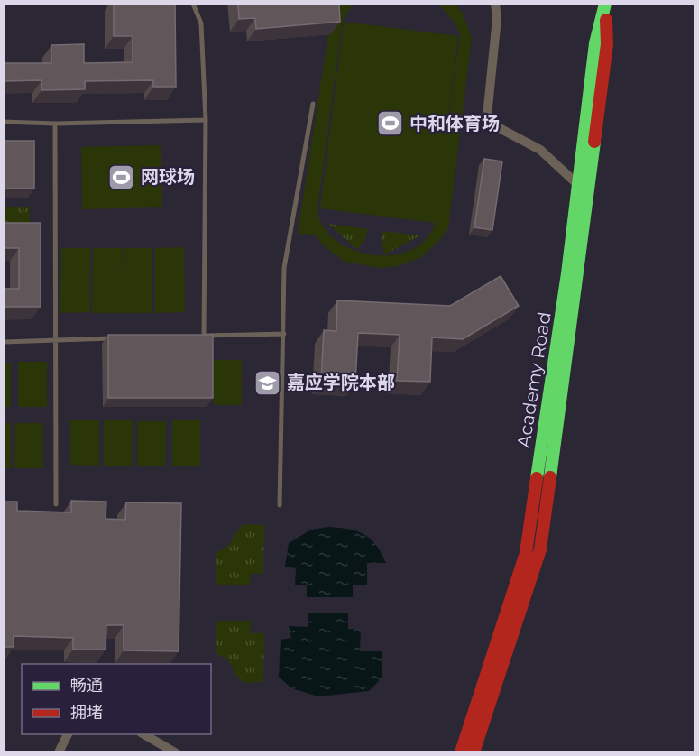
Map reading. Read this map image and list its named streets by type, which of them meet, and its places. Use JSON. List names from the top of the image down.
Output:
{
  "streets": {
    "street": ["Academy Road"]
  },
  "places": {
    "sports": ["中和体育场", "网球场"],
    "school or university": ["嘉应学院本部"]
  },
  "legend": ["畅通", "拥堵"]
}
